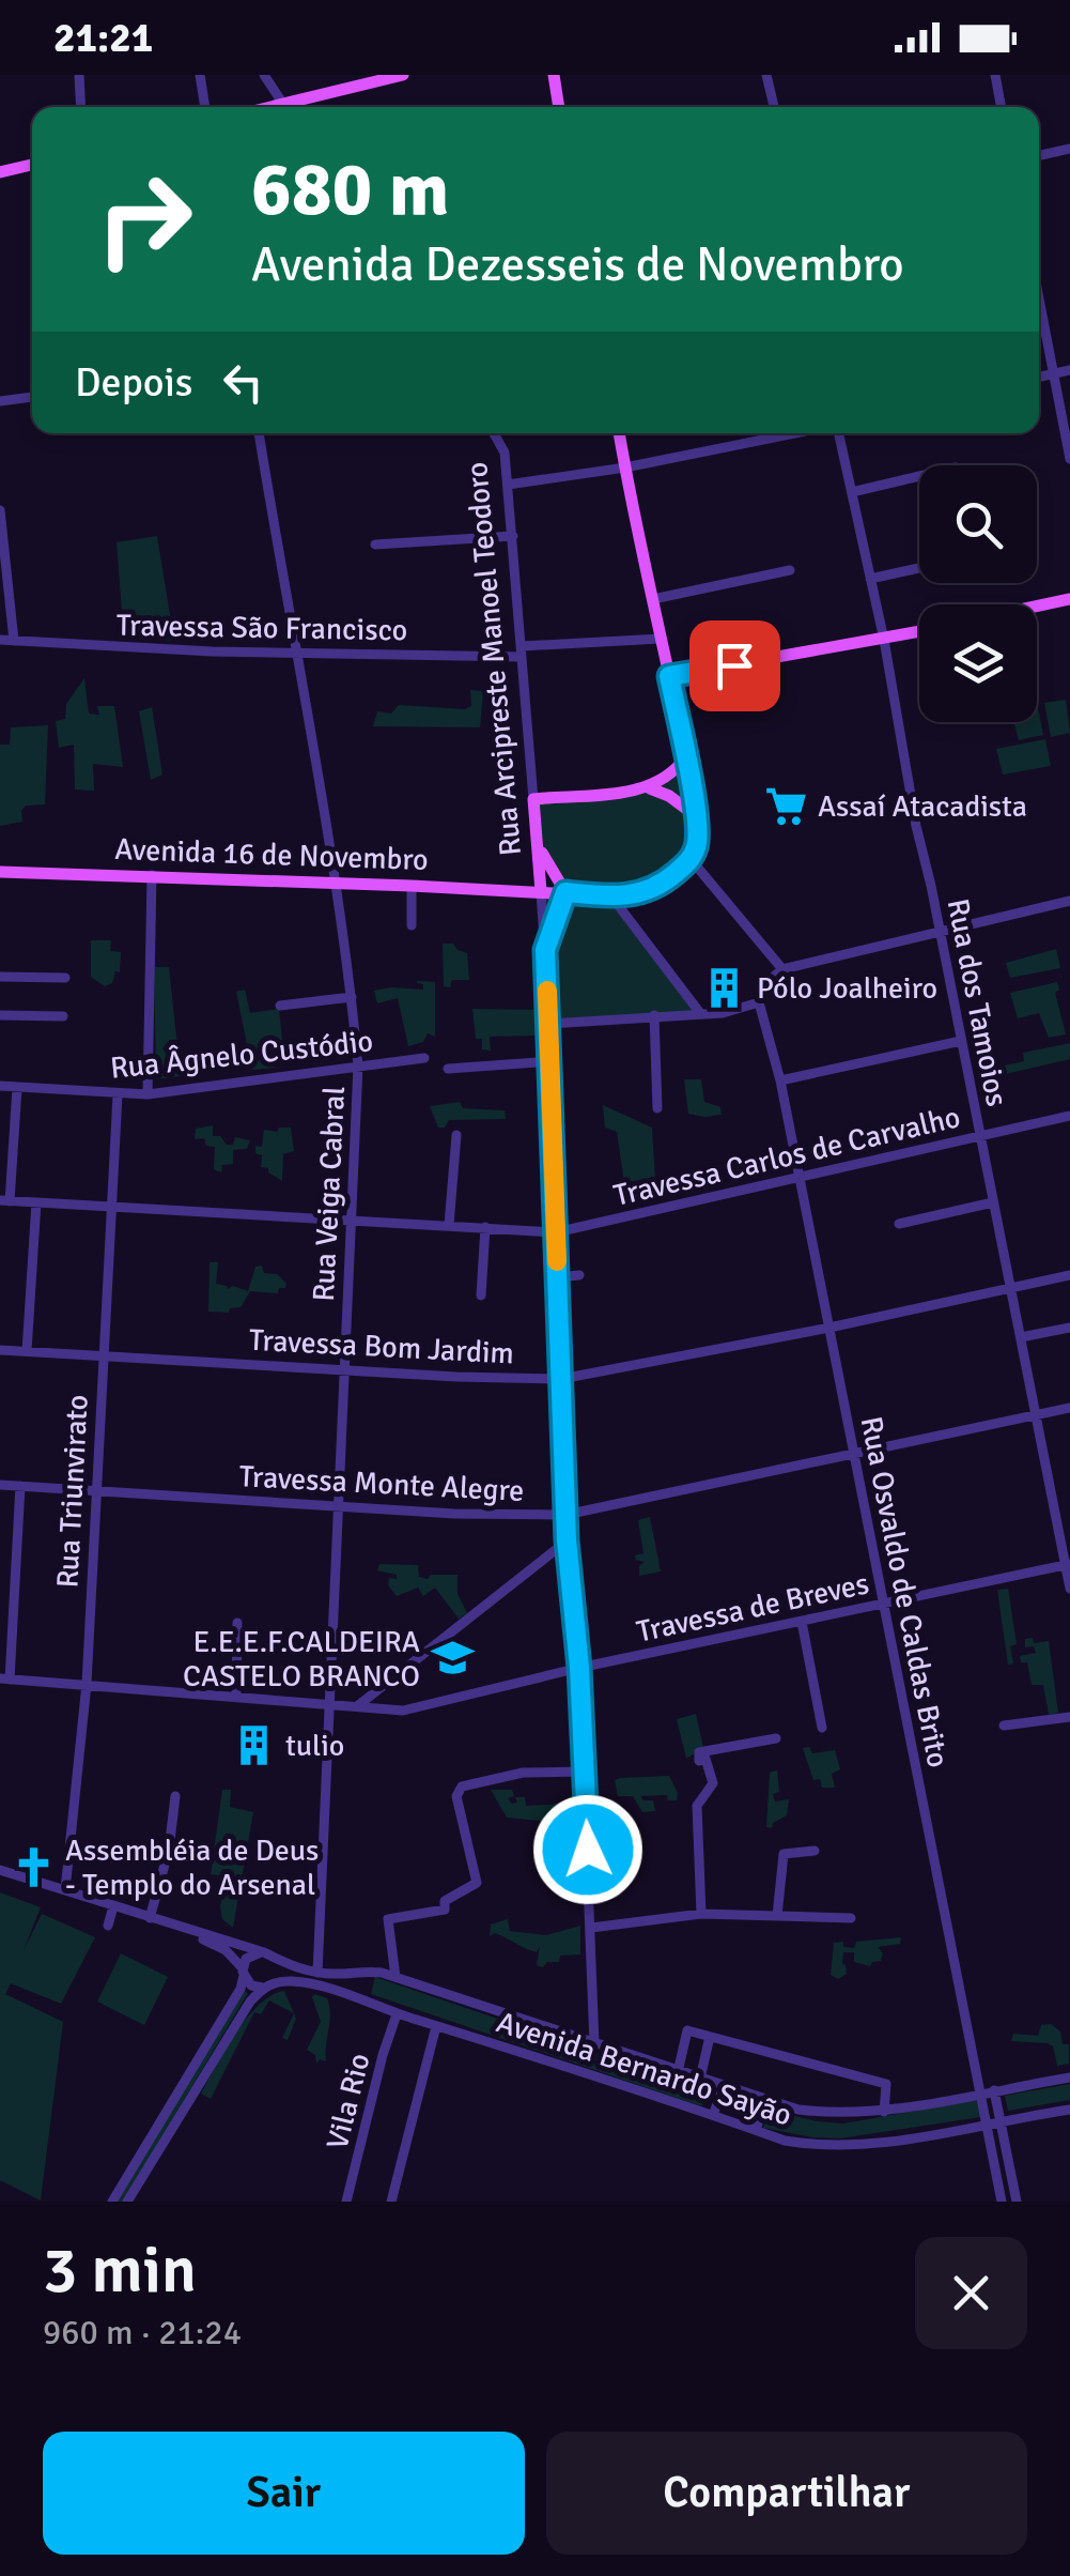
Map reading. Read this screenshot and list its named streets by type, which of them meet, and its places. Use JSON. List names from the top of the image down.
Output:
{
  "streets": {
    "main road": ["Rua Arcipreste Manoel Teodoro", "Avenida 16 de Novembro"],
    "street": [
      "Travessa São Francisco",
      "Rua dos Tamoios",
      "Rua Âgnelo Custódio",
      "Travessa Carlos de Carvalho",
      "Rua Veiga Cabral",
      "Travessa Bom Jardim",
      "Travessa Monte Alegre",
      "Rua Triunvirato",
      "Rua Osvaldo de Caldas Brito",
      "Travessa de Breves",
      "Avenida Bernardo Sayão",
      "Vila Rio"
    ]
  },
  "crossings": [
    ["Travessa São Francisco", "Rua Arcipreste Manoel Teodoro"],
    ["Travessa São Francisco", "Rua Veiga Cabral"],
    ["Rua Arcipreste Manoel Teodoro", "Avenida 16 de Novembro"],
    ["Avenida 16 de Novembro", "Rua Veiga Cabral"],
    ["Rua dos Tamoios", "Travessa Carlos de Carvalho"],
    ["Rua dos Tamoios", "Travessa Bom Jardim"],
    ["Rua dos Tamoios", "Travessa Monte Alegre"],
    ["Rua dos Tamoios", "Travessa de Breves"],
    ["Rua Âgnelo Custódio", "Rua Veiga Cabral"],
    ["Rua Âgnelo Custódio", "Rua Triunvirato"],
    ["Travessa Carlos de Carvalho", "Rua Veiga Cabral"],
    ["Travessa Carlos de Carvalho", "Rua Triunvirato"],
    ["Travessa Carlos de Carvalho", "Rua Osvaldo de Caldas Brito"],
    ["Rua Veiga Cabral", "Travessa Bom Jardim"],
    ["Rua Veiga Cabral", "Travessa Monte Alegre"],
    ["Rua Veiga Cabral", "Travessa de Breves"],
    ["Rua Veiga Cabral", "Avenida Bernardo Sayão"],
    ["Travessa Bom Jardim", "Rua Triunvirato"],
    ["Travessa Bom Jardim", "Rua Osvaldo de Caldas Brito"],
    ["Travessa Monte Alegre", "Rua Triunvirato"],
    ["Travessa Monte Alegre", "Rua Osvaldo de Caldas Brito"],
    ["Rua Triunvirato", "Travessa de Breves"],
    ["Rua Osvaldo de Caldas Brito", "Travessa de Breves"],
    ["Rua Osvaldo de Caldas Brito", "Avenida Bernardo Sayão"],
    ["Avenida Bernardo Sayão", "Vila Rio"]
  ],
  "places": {
    "supermarket": ["Assaí Atacadista"],
    "building": ["Pólo Joalheiro", "tulio"],
    "school or university": ["E.E.E.F.CALDEIRA CASTELO BRANCO"],
    "church": ["Assembléia de Deus - Templo do Arsenal"]
  },
  "page": {
    "status": "21:21",
    "turn": ["680 m", "Avenida Dezesseis de Novembro"],
    "then": "Depois",
    "heading": ["3 min", "960 m · 21:24"],
    "buttons": ["Sair", "Compartilhar"]
  }
}
